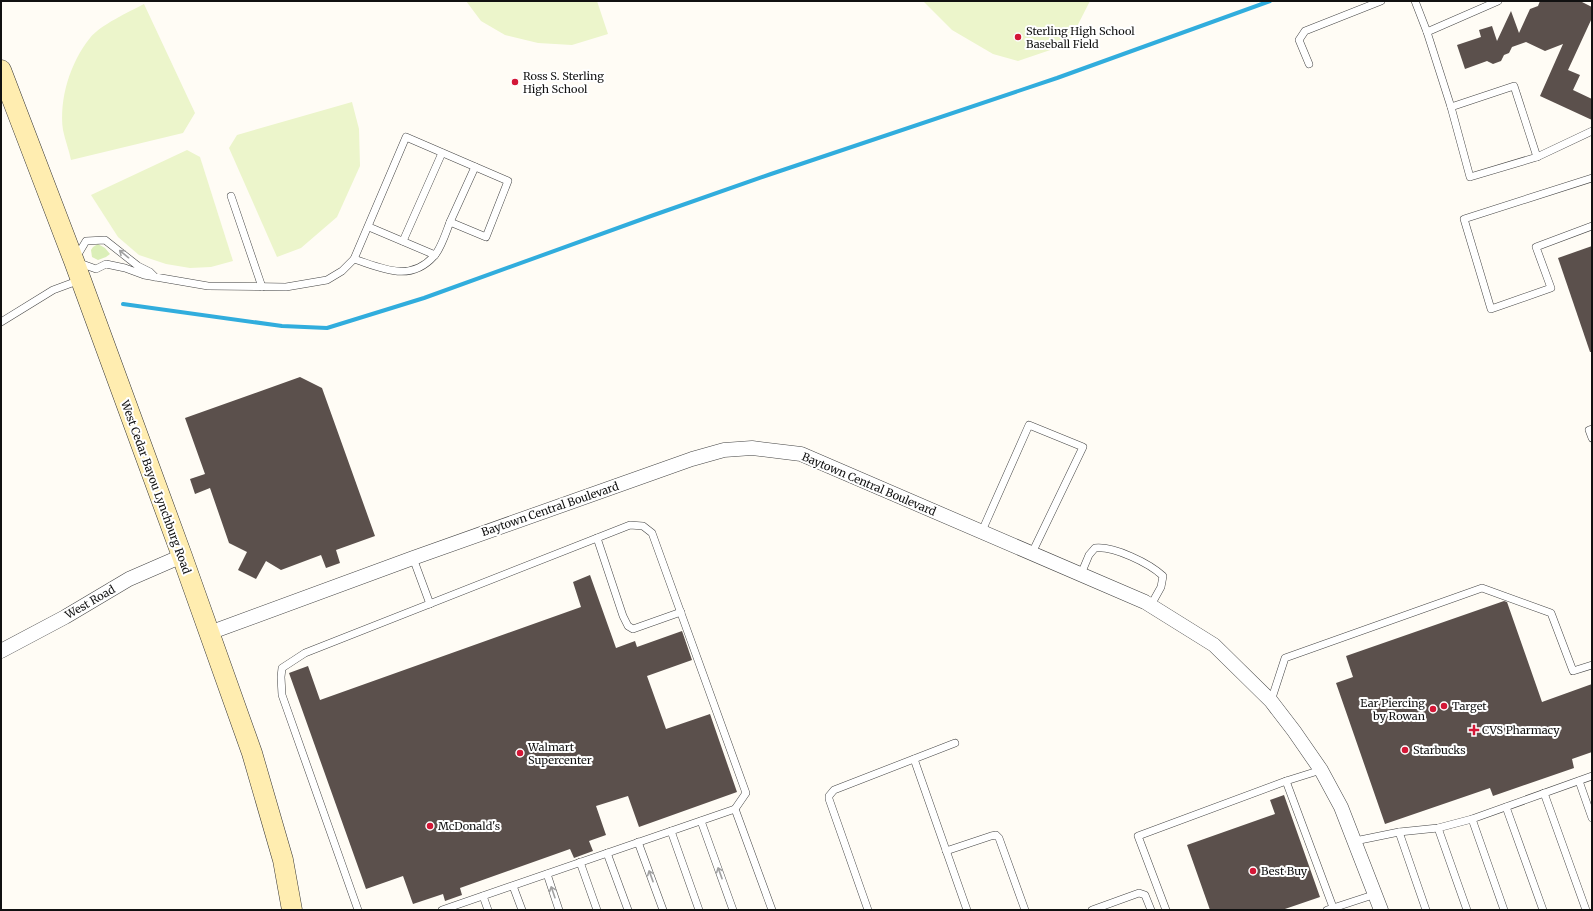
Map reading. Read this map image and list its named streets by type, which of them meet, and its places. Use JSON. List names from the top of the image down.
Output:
{
  "streets": {
    "main road": ["West Cedar Bayou Lynchburg Road"],
    "street": ["Baytown Central Boulevard", "West Road"]
  },
  "crossings": [
    ["Baytown Central Boulevard", "West Cedar Bayou Lynchburg Road"],
    ["West Cedar Bayou Lynchburg Road", "West Road"]
  ],
  "places": {
    "other": [
      "Sterling High School Baseball Field",
      "Ross S. Sterling High School",
      "Target",
      "Ear Piercing by Rowan",
      "Starbucks",
      "Walmart Supercenter",
      "McDonald's",
      "Best Buy"
    ],
    "health": ["CVS Pharmacy"]
  }
}
